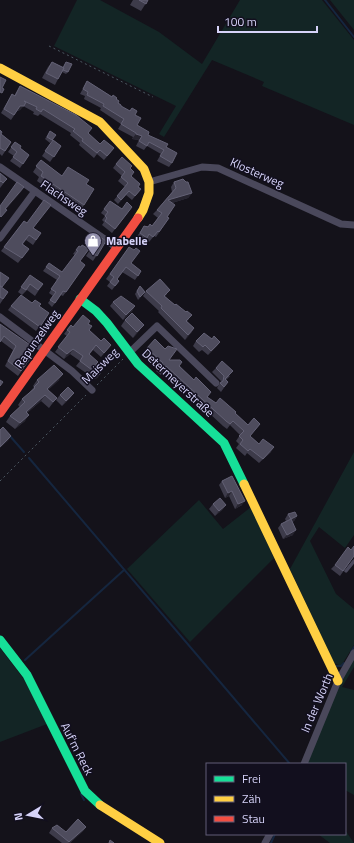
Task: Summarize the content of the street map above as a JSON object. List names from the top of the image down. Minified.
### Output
{"streets":{"street":["Klosterweg","Flachsweg","Rapunzelweg","Maisweg","Determeyerstraße","In der Worth","Auf'm Reck"]},"crossings":[["Rapunzelweg","Determeyerstraße"],["Maisweg","Determeyerstraße"],["Determeyerstraße","In der Worth"]],"places":{"shop":["Mabelle"]},"legend":["Frei","Zäh","Stau"],"scale_bar":"100 m","north":"left"}
